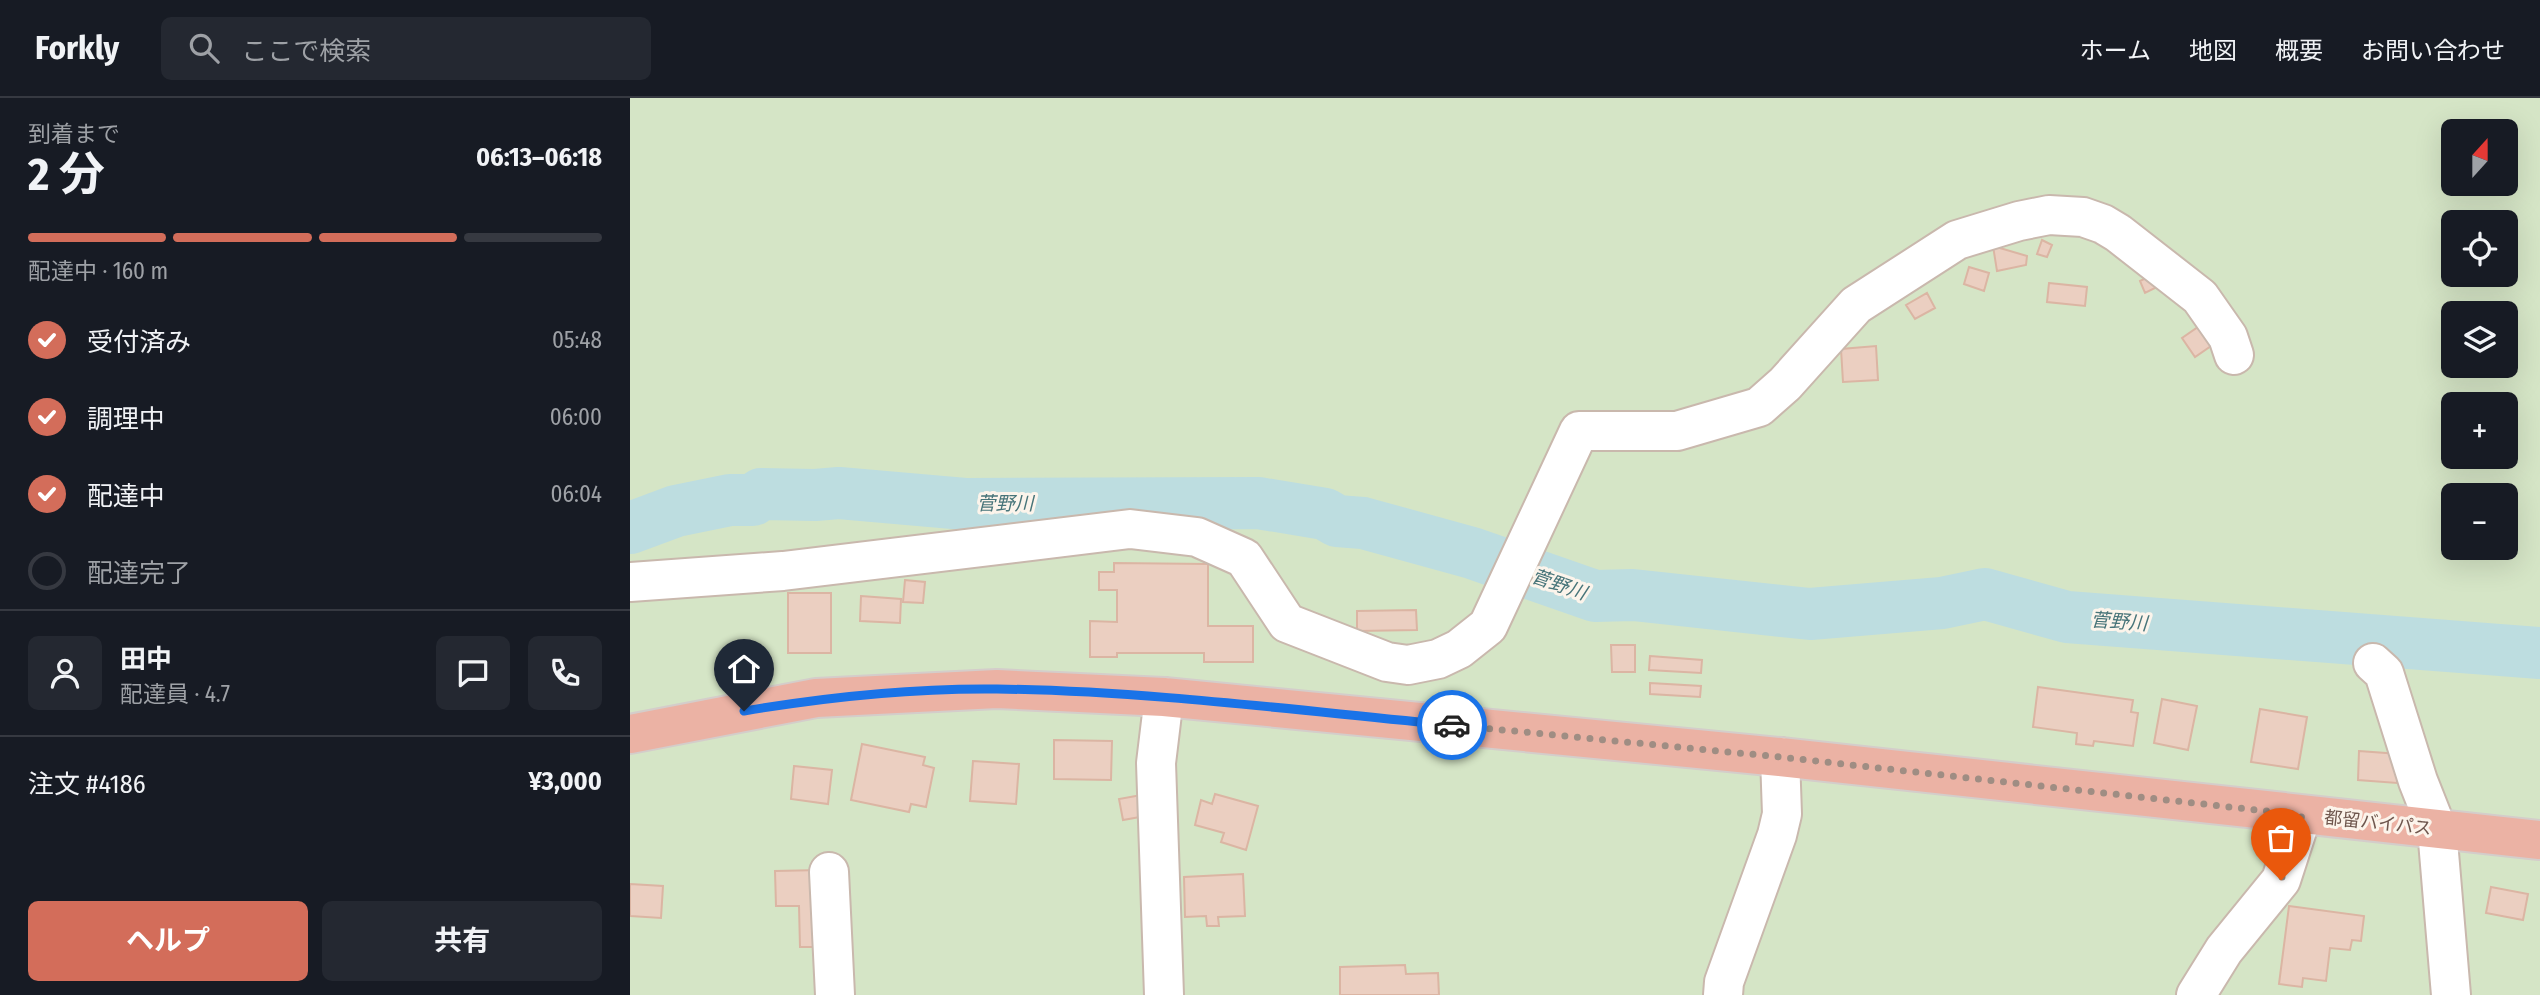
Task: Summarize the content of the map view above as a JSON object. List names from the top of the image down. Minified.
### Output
{"streets":{"highway":["都留バイパス"]},"water":["菅野川"],"north":"top","page":{"header":"Forkly","search":"ここで検索","nav":["ホーム","地図","概要","お問い合わせ"],"heading":["2 分","到着まで","06:13–06:18"],"panel":["田中","配達員 · 4.7","注文 #4186","¥3,000"],"map_buttons":["+","−"],"bar":"配達中 · 160 m","list":[["受付済み","05:48"],["調理中","06:00"],["配達中","06:04"],"配達完了"],"buttons":["ヘルプ","共有"]}}
